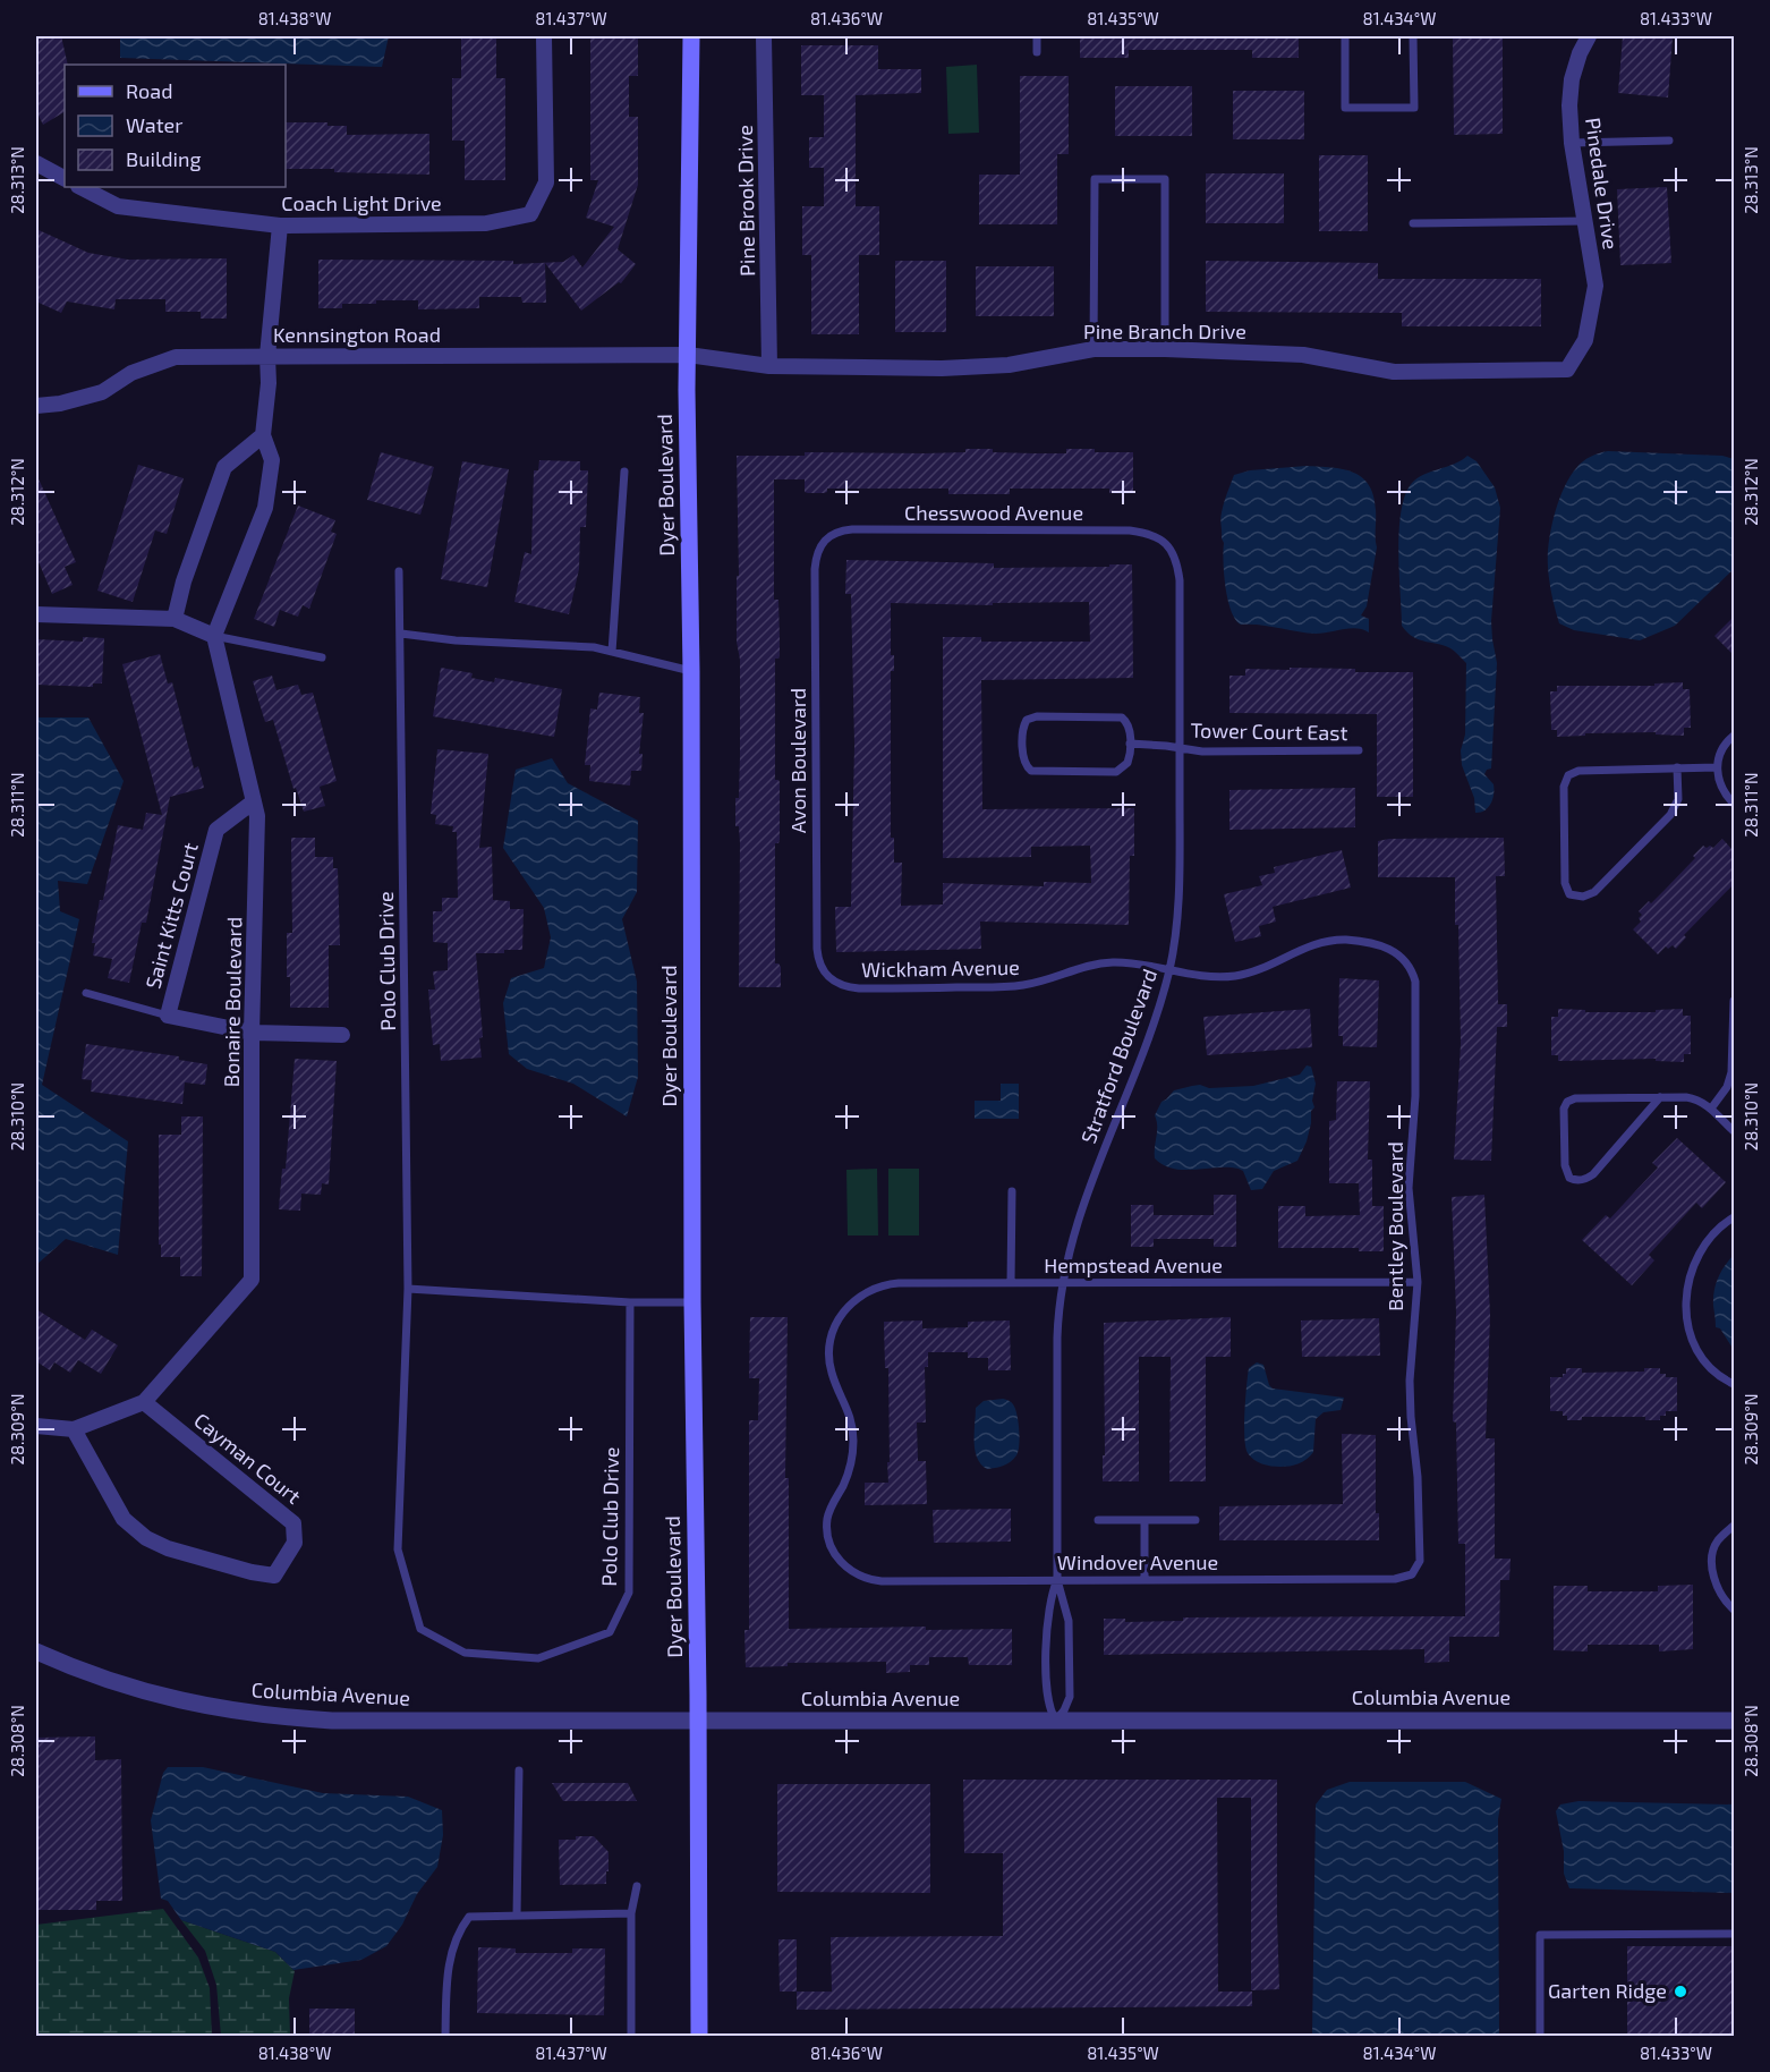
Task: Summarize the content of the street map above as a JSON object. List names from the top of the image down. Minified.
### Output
{"streets":{"main road":["Dyer Boulevard"],"street":["Pinedale Drive","Pine Brook Drive","Coach Light Drive","Pine Branch Drive","Kennsington Road","Saint Kitts Court","Bonaire Boulevard","Cayman Court","Columbia Avenue"],"lane":["Chesswood Avenue","Tower Court East","Avon Boulevard","Polo Club Drive","Wickham Avenue","Stratford Boulevard","Bentley Boulevard","Hempstead Avenue","Windover Avenue"]},"crossings":[["Pinedale Drive","Pine Branch Drive"],["Pine Brook Drive","Pine Branch Drive"],["Pine Branch Drive","Kennsington Road"],["Pine Branch Drive","Dyer Boulevard"],["Kennsington Road","Dyer Boulevard"],["Dyer Boulevard","Columbia Avenue"],["Chesswood Avenue","Avon Boulevard"],["Chesswood Avenue","Stratford Boulevard"],["Tower Court East","Stratford Boulevard"],["Avon Boulevard","Wickham Avenue"],["Saint Kitts Court","Bonaire Boulevard"],["Wickham Avenue","Stratford Boulevard"],["Wickham Avenue","Bentley Boulevard"],["Bonaire Boulevard","Cayman Court"],["Stratford Boulevard","Hempstead Avenue"],["Stratford Boulevard","Windover Avenue"],["Stratford Boulevard","Columbia Avenue"],["Bentley Boulevard","Hempstead Avenue"],["Bentley Boulevard","Windover Avenue"],["Hempstead Avenue","Windover Avenue"]],"places":["Garten Ridge"],"legend":["Road","Water","Building"],"coordinates":["81.438°W","81.437°W","81.436°W","81.435°W","81.434°W","81.433°W","28.313°N","28.312°N","28.311°N","28.310°N","28.309°N","28.308°N"]}
